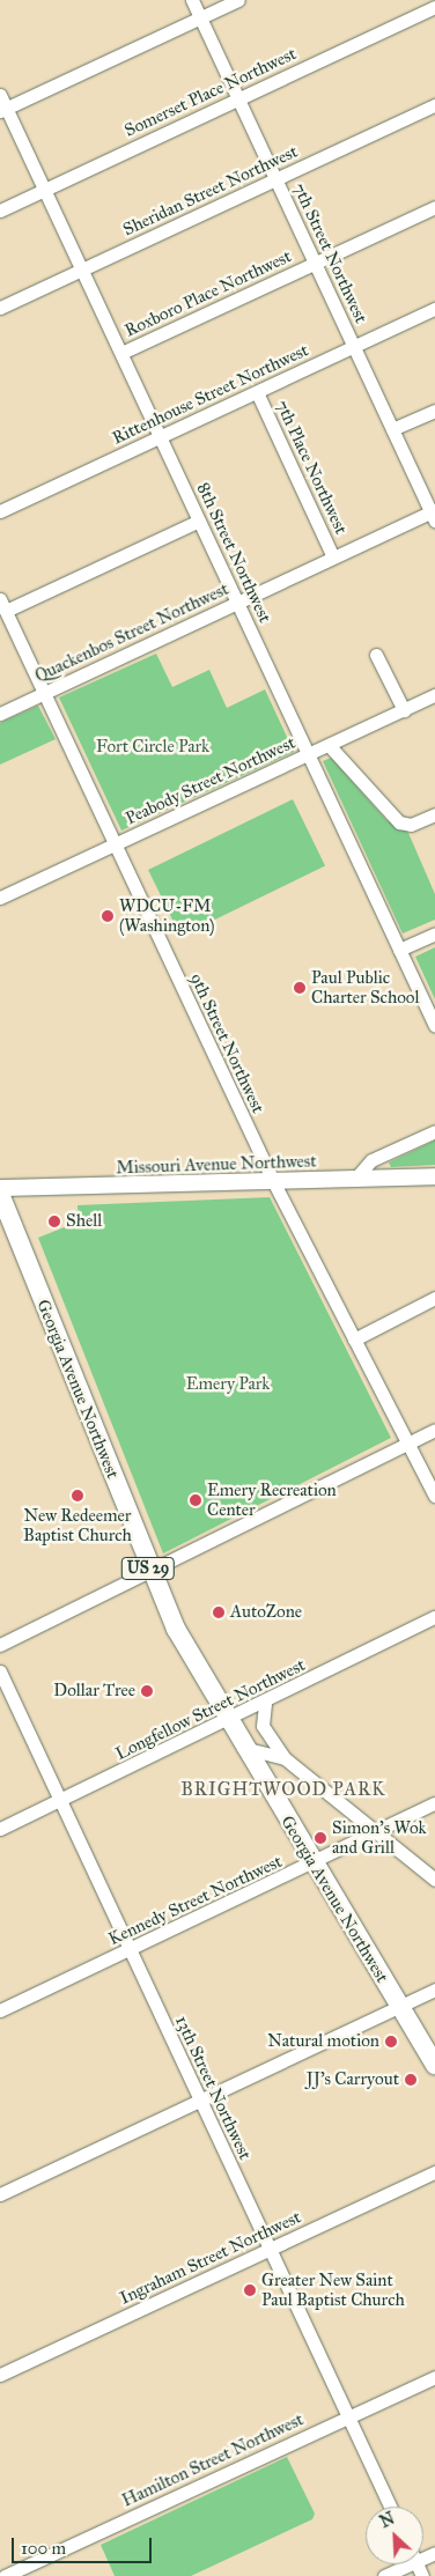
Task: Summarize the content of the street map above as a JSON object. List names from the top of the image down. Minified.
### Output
{"streets":{"highway":["Georgia Avenue Northwest","US 29"],"main road":["Missouri Avenue Northwest"],"street":["Somerset Place Northwest","Sheridan Street Northwest","7th Street Northwest","Roxboro Place Northwest","Rittenhouse Street Northwest","7th Place Northwest","8th Street Northwest","Quackenbos Street Northwest","Peabody Street Northwest","9th Street Northwest","Longfellow Street Northwest","Kennedy Street Northwest","13th Street Northwest","Ingraham Street Northwest","Hamilton Street Northwest"]},"crossings":[["Somerset Place Northwest","7th Street Northwest"],["Somerset Place Northwest","8th Street Northwest"],["Sheridan Street Northwest","7th Street Northwest"],["Sheridan Street Northwest","8th Street Northwest"],["7th Street Northwest","Roxboro Place Northwest"],["7th Street Northwest","Rittenhouse Street Northwest"],["7th Street Northwest","Quackenbos Street Northwest"],["Roxboro Place Northwest","8th Street Northwest"],["Rittenhouse Street Northwest","7th Place Northwest"],["Rittenhouse Street Northwest","8th Street Northwest"],["7th Place Northwest","Quackenbos Street Northwest"],["8th Street Northwest","Quackenbos Street Northwest"],["8th Street Northwest","Peabody Street Northwest"],["Quackenbos Street Northwest","9th Street Northwest"],["Peabody Street Northwest","9th Street Northwest"],["9th Street Northwest","Missouri Avenue Northwest"],["Georgia Avenue Northwest","Longfellow Street Northwest"],["Georgia Avenue Northwest","Kennedy Street Northwest"],["Longfellow Street Northwest","13th Street Northwest"],["Kennedy Street Northwest","13th Street Northwest"],["13th Street Northwest","Ingraham Street Northwest"],["13th Street Northwest","Hamilton Street Northwest"]],"districts":["BRIGHTWOOD PARK"],"parks":["Fort Circle Park","Emery Park"],"places":["WDCU-FM (Washington)","Paul Public Charter School","Shell","New Redeemer Baptist Church","Emery Recreation Center","AutoZone","Dollar Tree","Simon's Wok and Grill","Natural motion","JJ's Carryout","Greater New Saint Paul Baptist Church"],"scale_bar":"100 m","north":"top left"}
